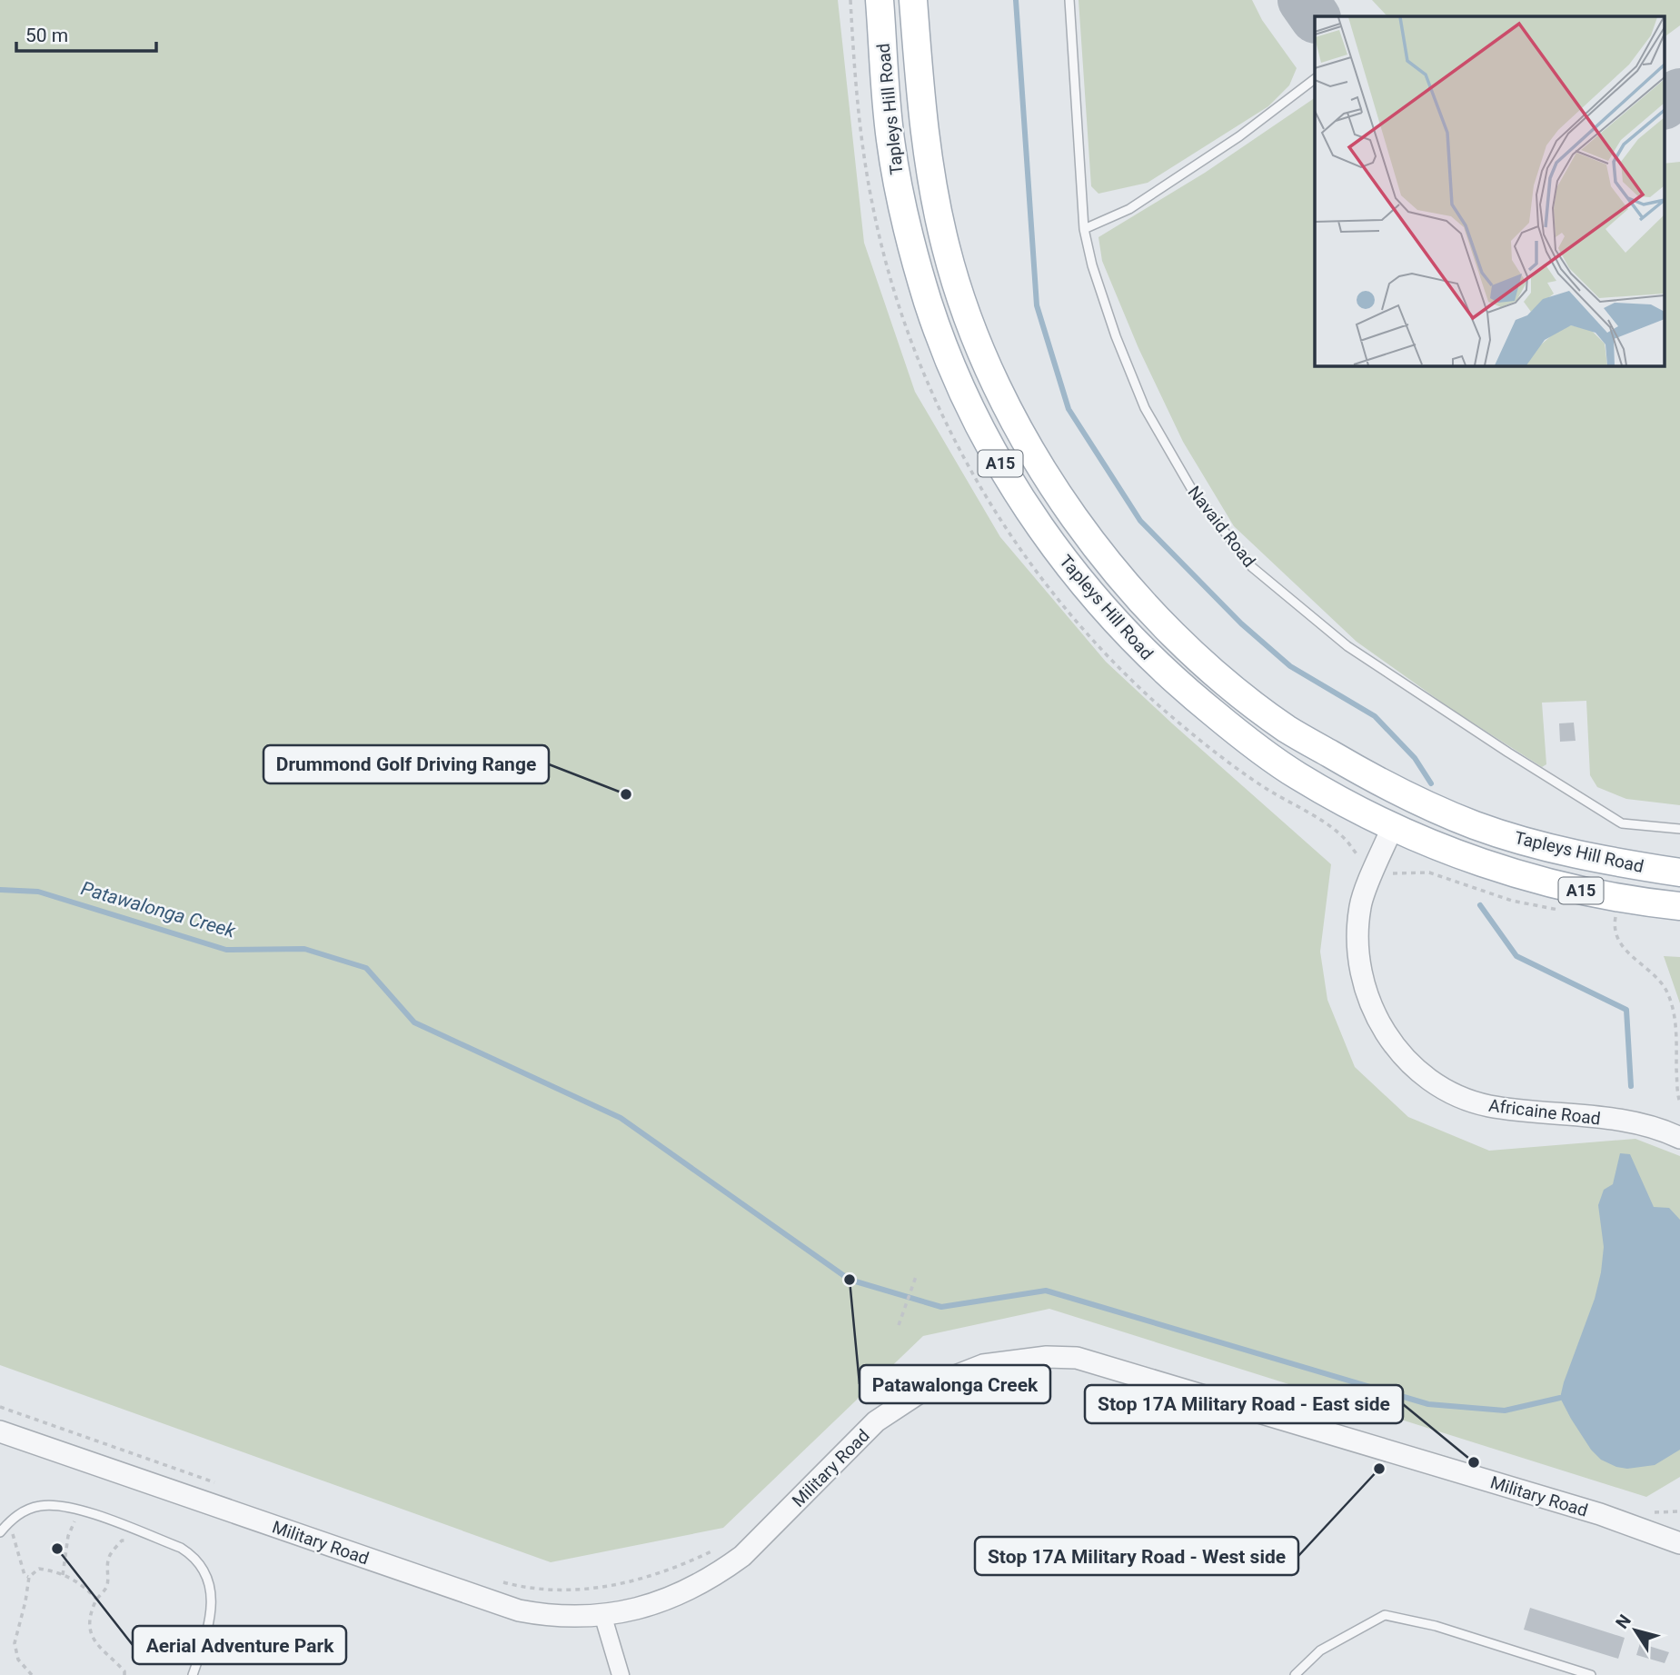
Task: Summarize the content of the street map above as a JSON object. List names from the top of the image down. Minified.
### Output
{"streets":{"main road":["Tapleys Hill Road","A15"],"street":["Africaine Road","Military Road"],"lane":["Navaid Road"]},"crossings":[["Tapleys Hill Road","Africaine Road"]],"water":["Patawalonga Creek"],"places":["Drummond Golf Driving Range","Patawalonga Creek","Stop 17A Military Road - East side","Stop 17A Military Road - West side","Aerial Adventure Park"],"scale_bar":"50 m","north":"top left"}
